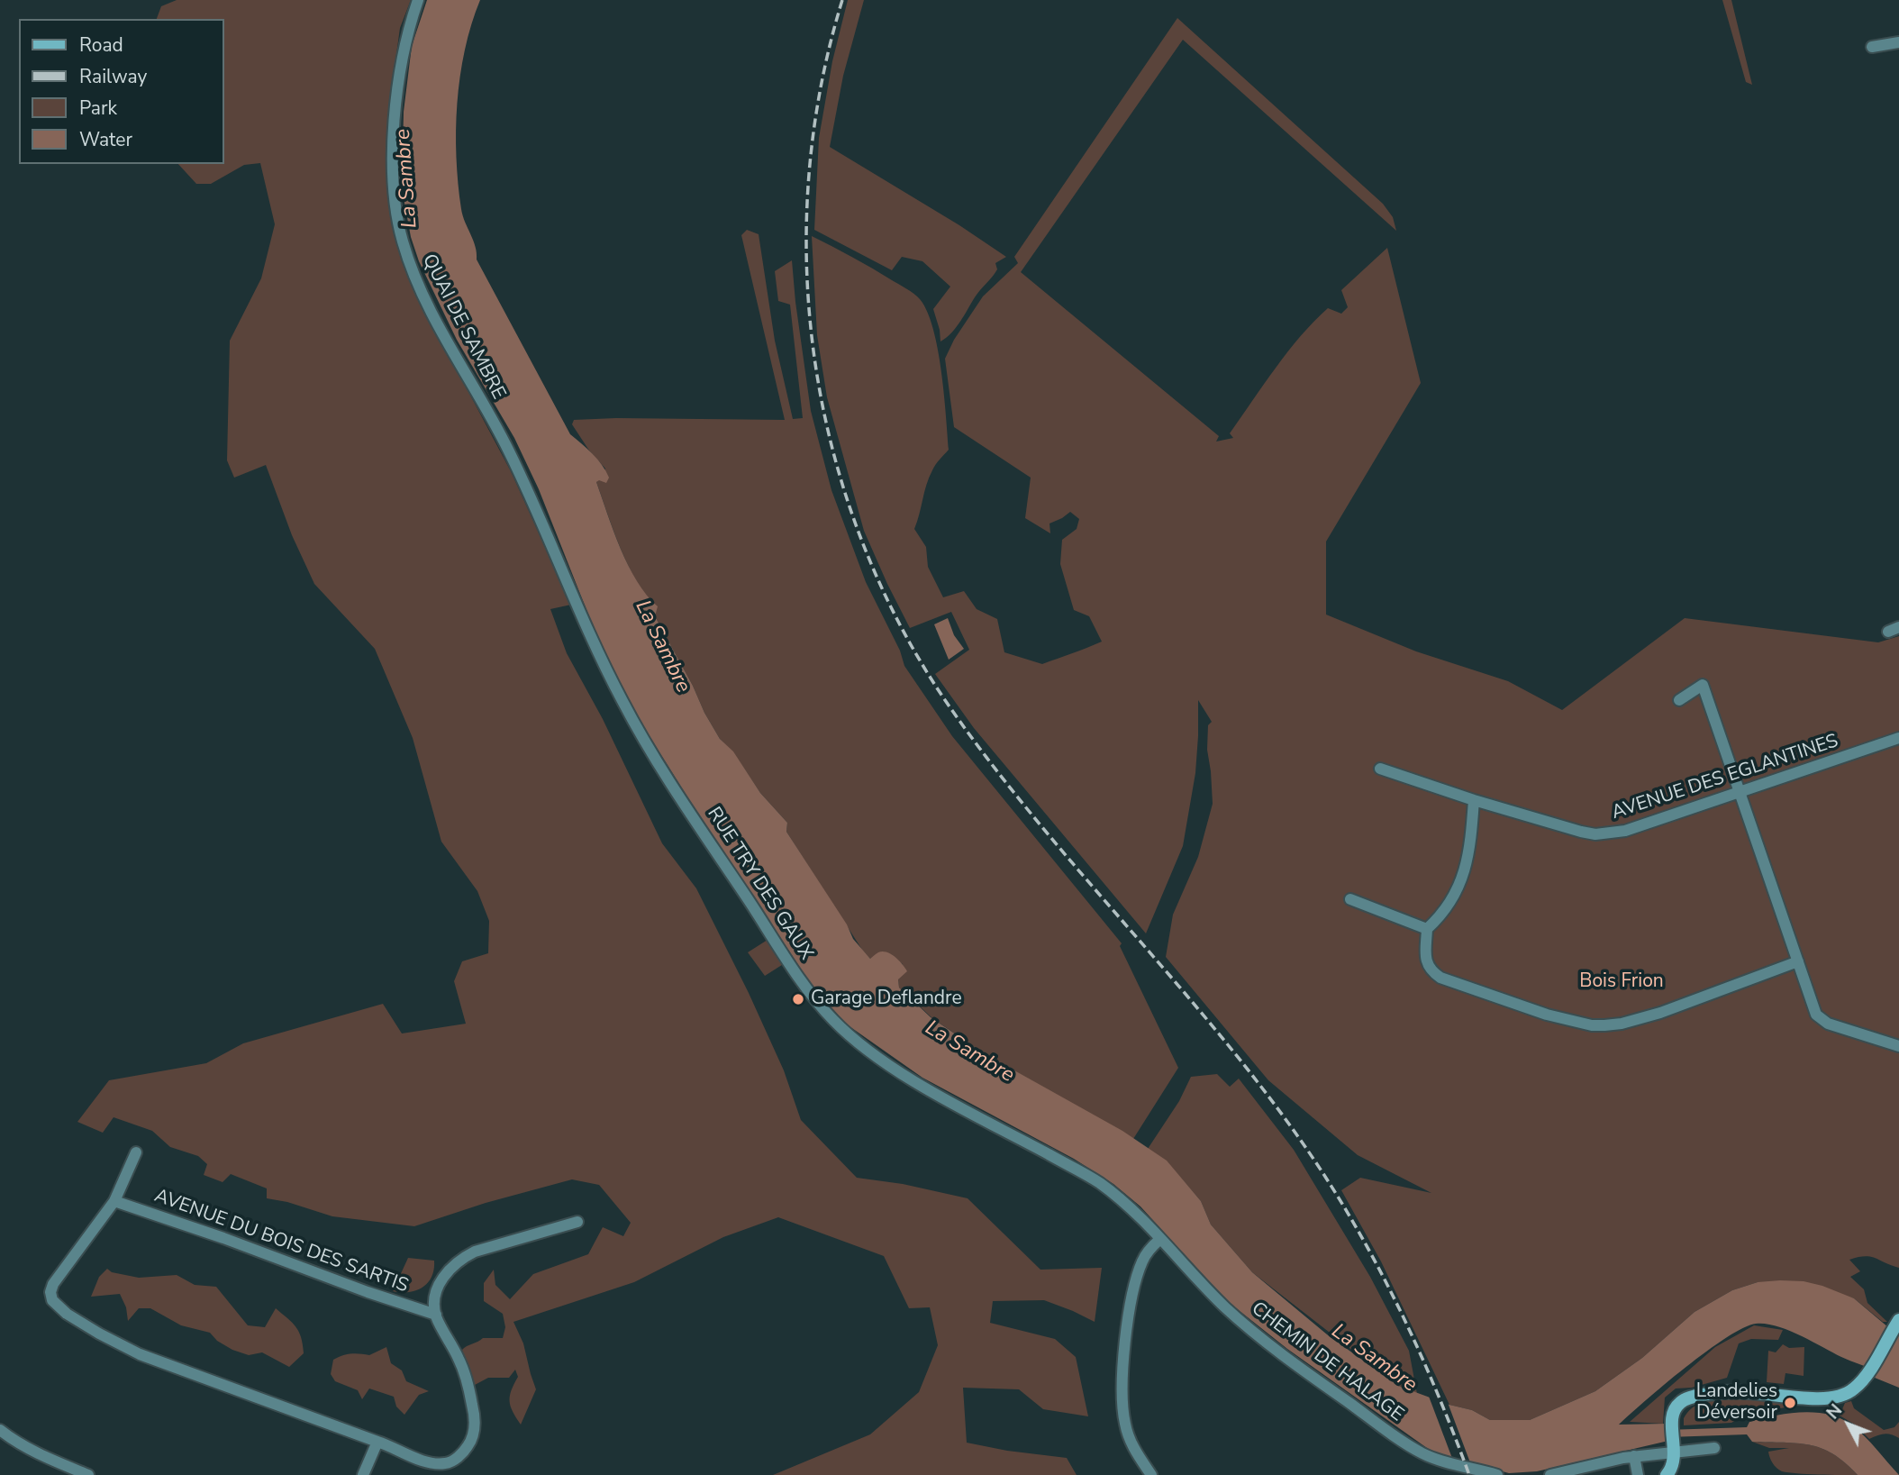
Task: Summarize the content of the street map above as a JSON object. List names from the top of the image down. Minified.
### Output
{"streets":{"street":["QUAI DE SAMBRE","AVENUE DES EGLANTINES","RUE TRY DES GAUX","AVENUE DU BOIS DES SARTIS","CHEMIN DE HALAGE"]},"crossings":[["QUAI DE SAMBRE","RUE TRY DES GAUX"],["RUE TRY DES GAUX","CHEMIN DE HALAGE"]],"water":["La Sambre"],"parks":["Bois Frion"],"places":["Garage Deflandre","Landelies Déversoir"],"legend":["Road","Railway","Park","Water"],"north":"top left"}
